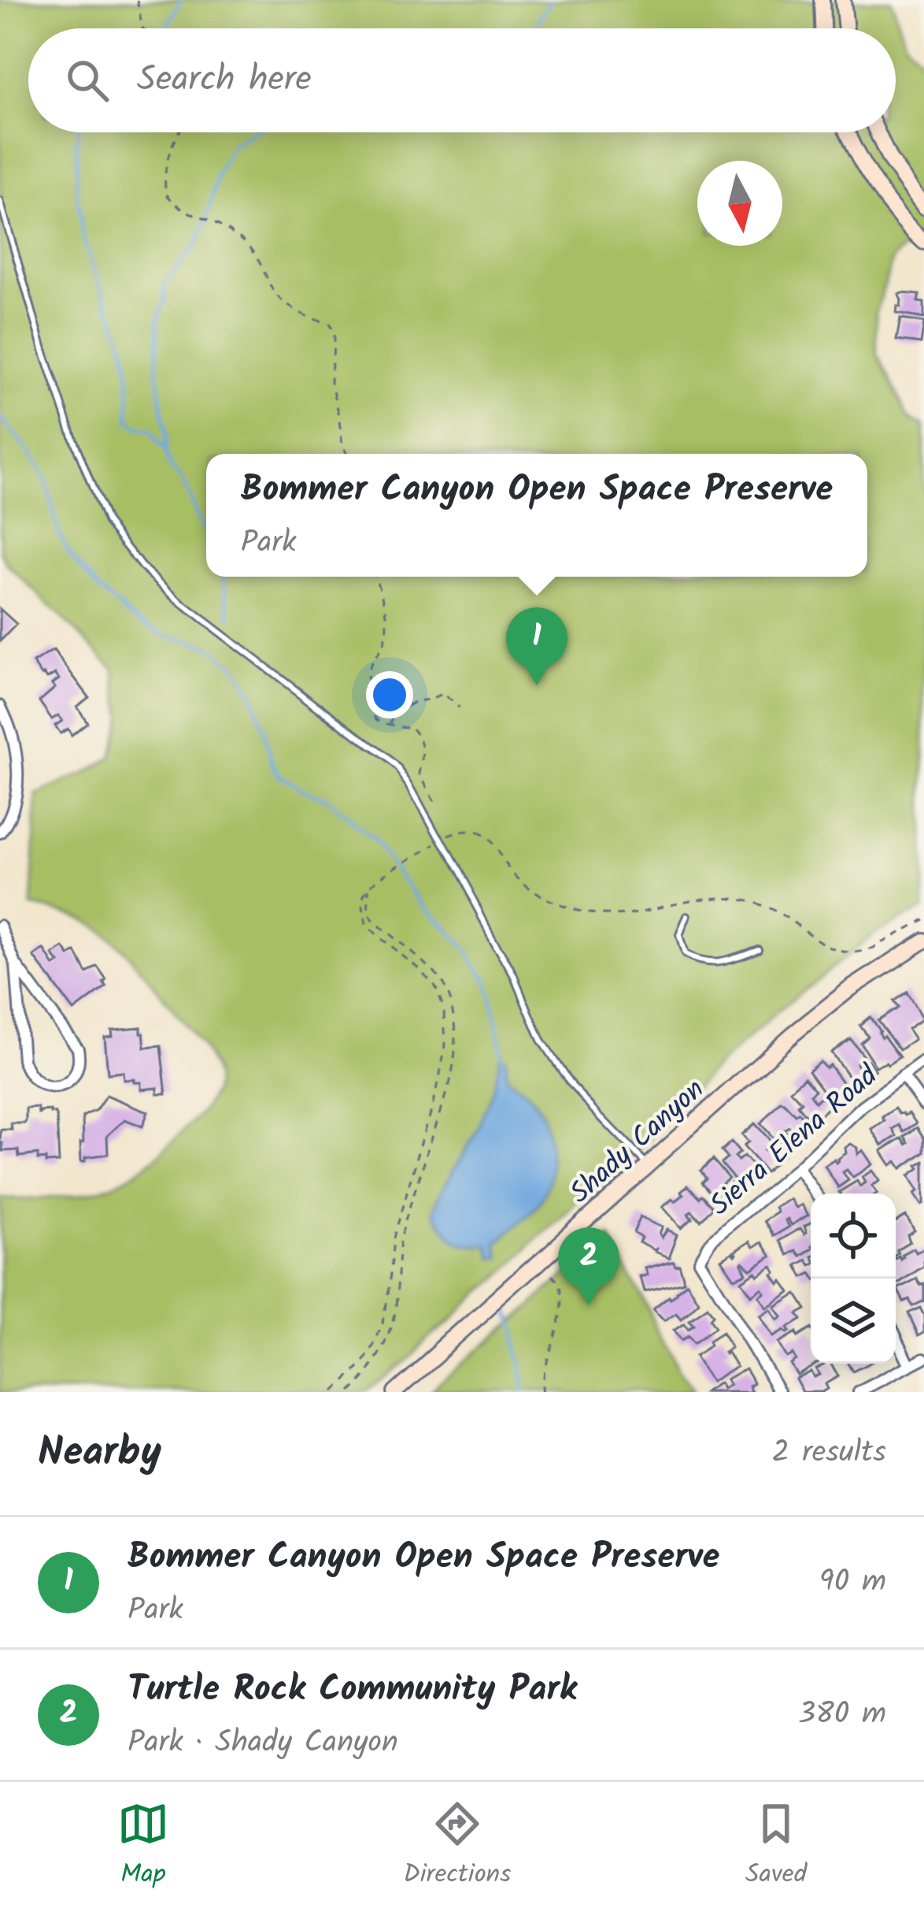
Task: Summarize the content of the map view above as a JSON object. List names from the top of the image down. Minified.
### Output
{"streets":{"main road":["Shady Canyon"],"street":["Sierra Elena Road"]},"north":"bottom","page":{"search":"Search here","popup":["Bommer Canyon Open Space Preserve","Park"],"pins":["1","2"],"heading":["Nearby","2 results"],"list":[{"mark":"1","name":"Bommer Canyon Open Space Preserve","note":"Park","value":"90 m"},{"mark":"2","name":"Turtle Rock Community Park","note":"Park · Shady Canyon","value":"380 m"}],"nav":["Map","Directions","Saved"]}}
